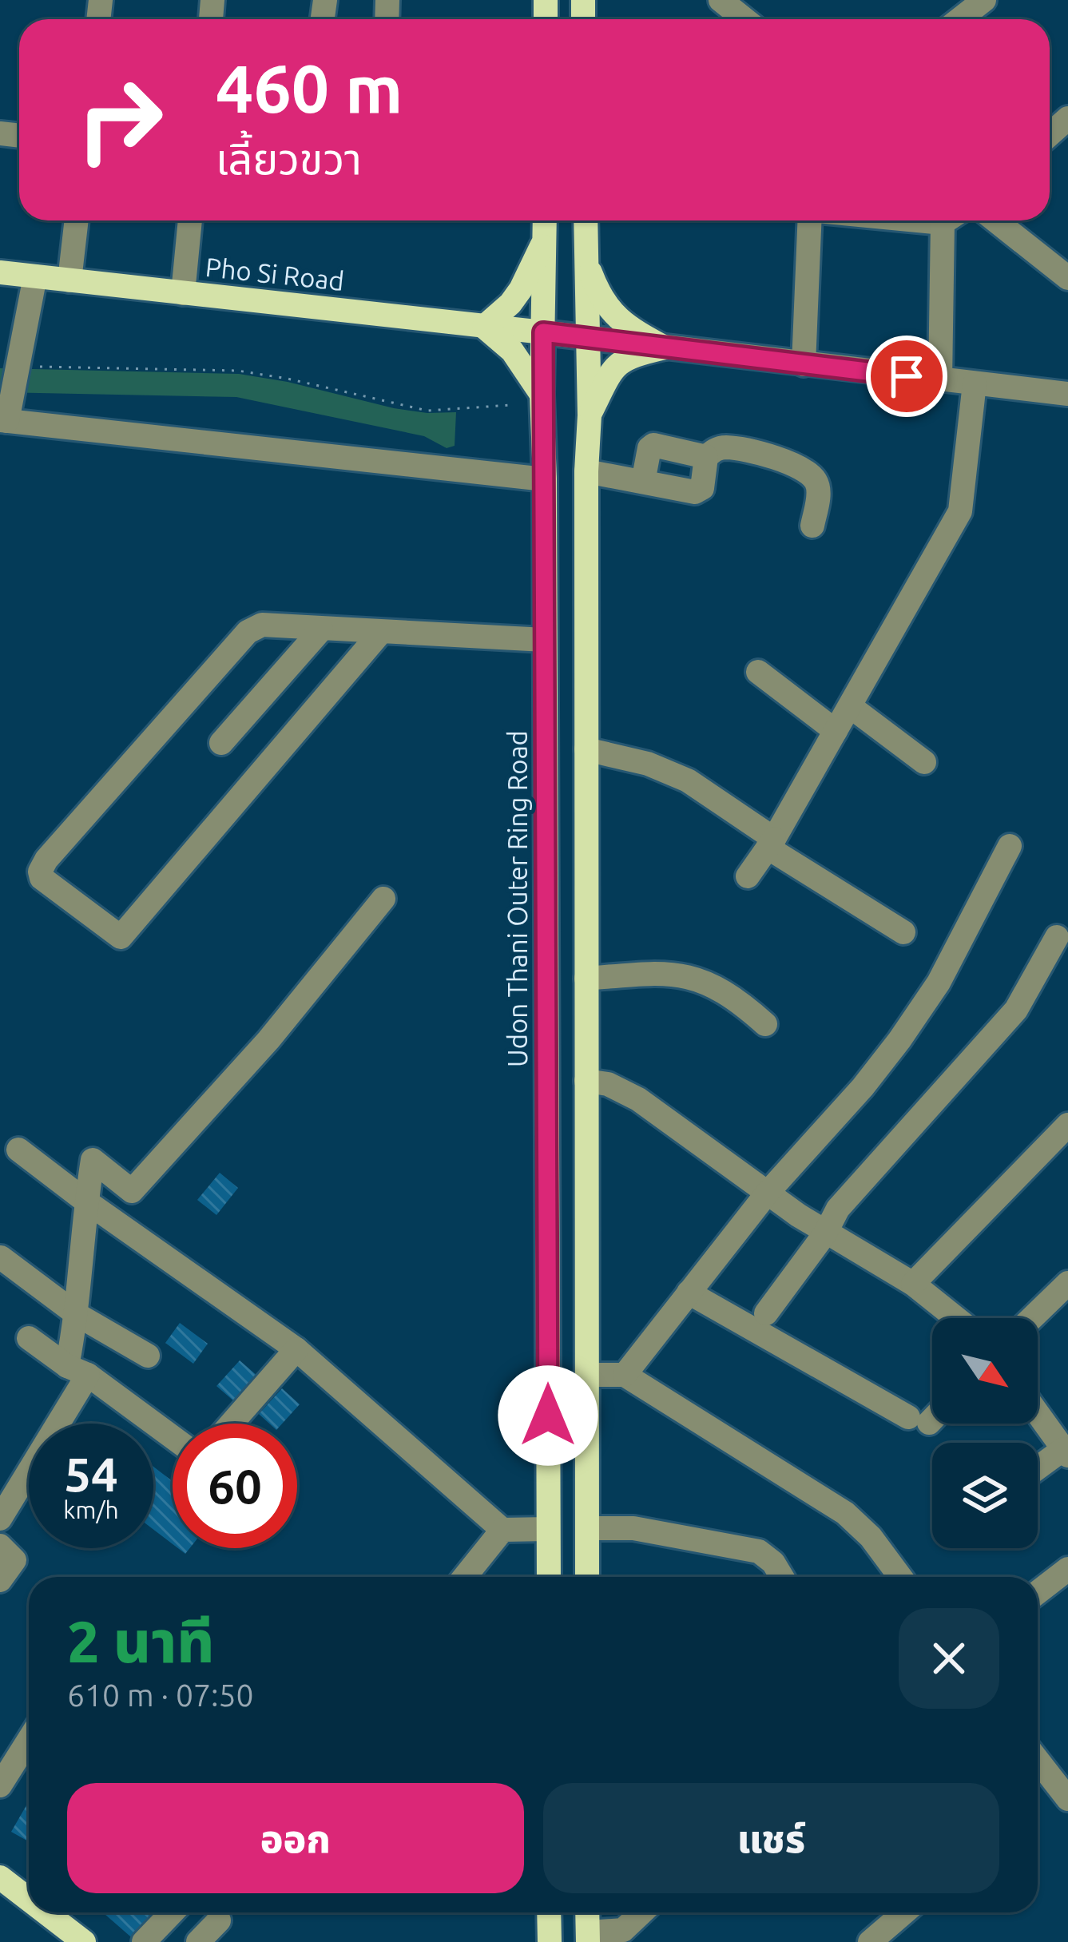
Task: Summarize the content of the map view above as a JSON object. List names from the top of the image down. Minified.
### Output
{"streets":{"main road":["Pho Si Road","Udon Thani Outer Ring Road"]},"crossings":[["Pho Si Road","Udon Thani Outer Ring Road"]],"north":"bottom right","page":{"turn":["460 m","เลี้ยวขวา"],"speed":"54 km/h","limit":"60","heading":["2 นาที","610 m · 07:50"],"buttons":["ออก","แชร์"]}}
